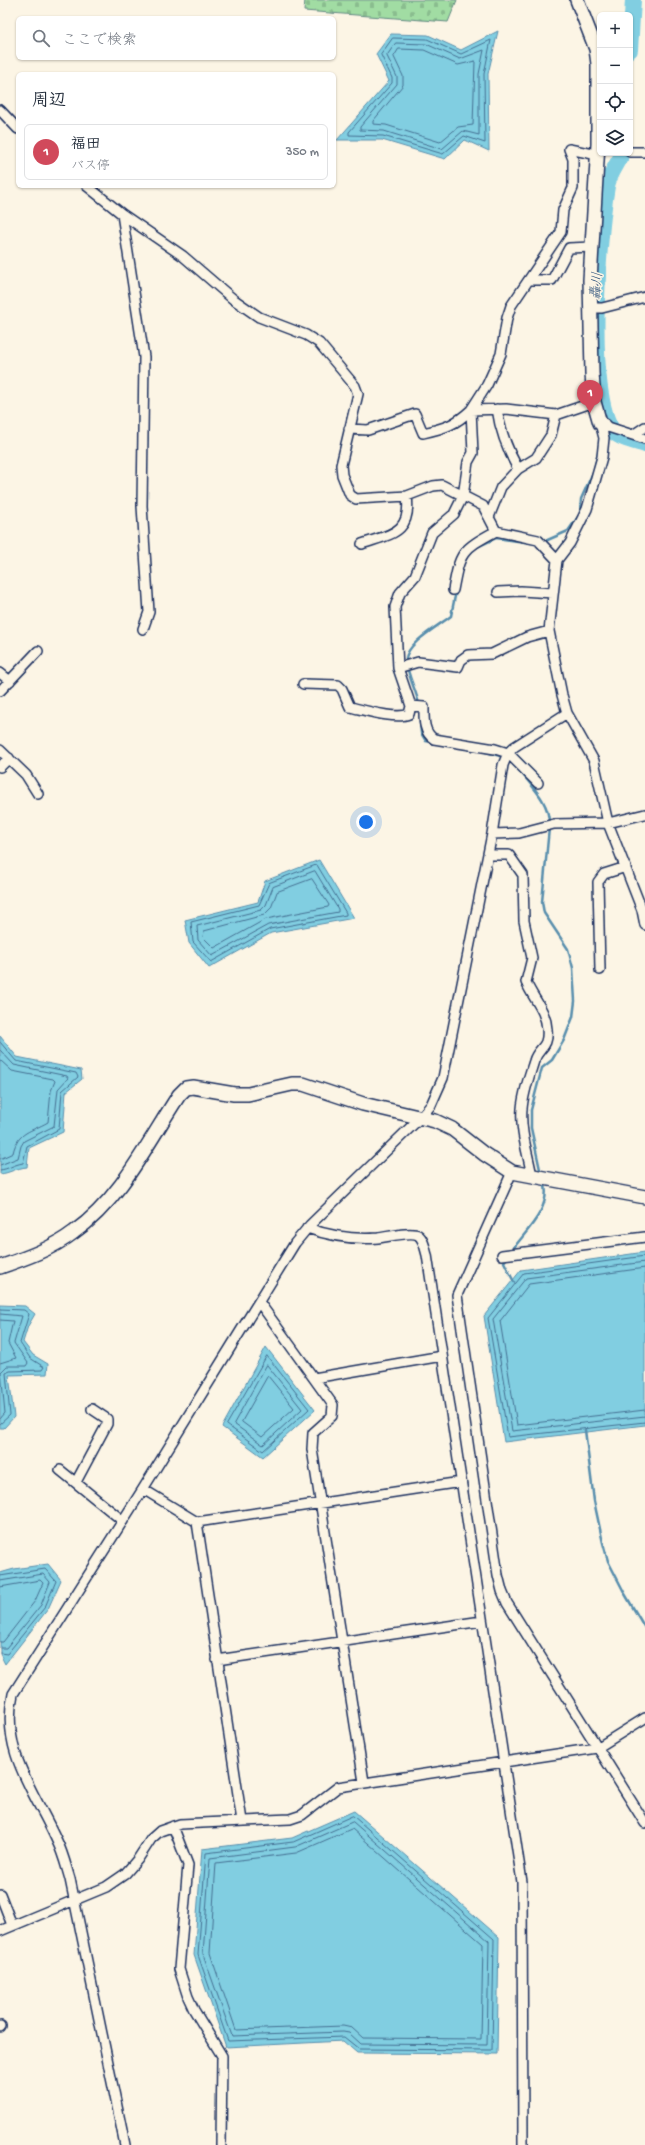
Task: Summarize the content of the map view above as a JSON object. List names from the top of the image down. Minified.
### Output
{"water":["轟川"],"page":{"map_buttons":["+","−"],"search":"ここで検索","heading":"周辺","list":[{"mark":"1","name":"福田","note":"バス停","value":"350 m"}],"pins":"1"}}
